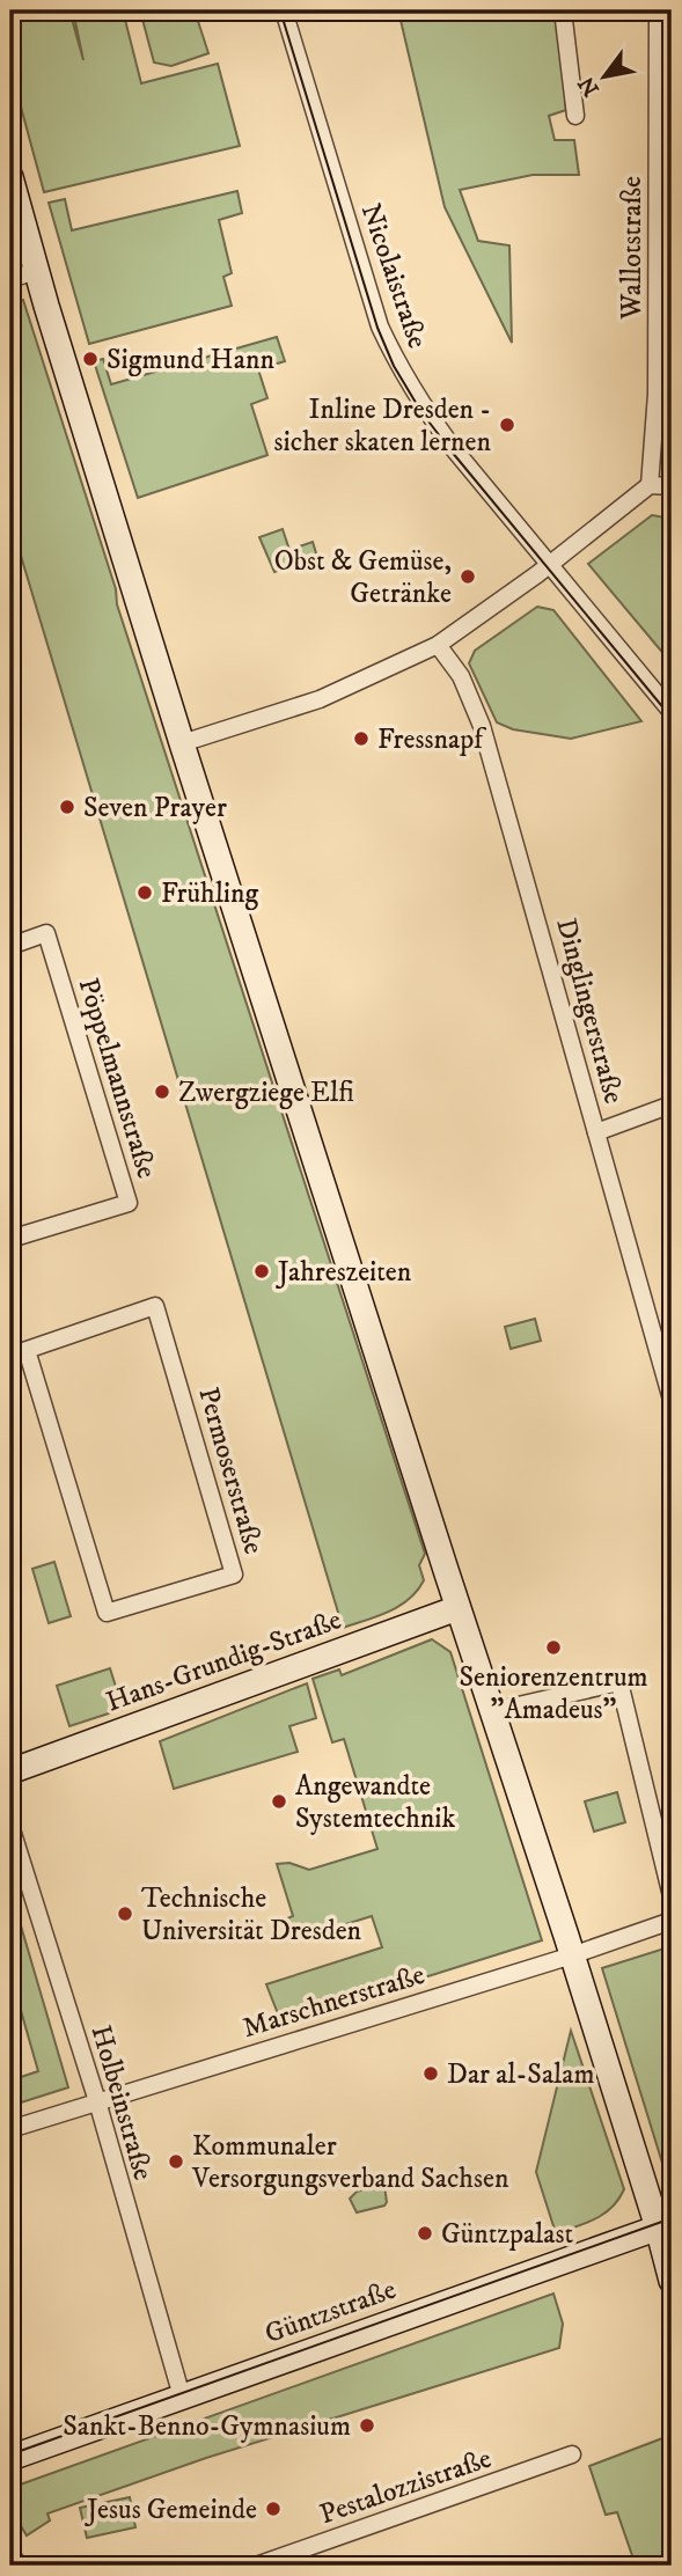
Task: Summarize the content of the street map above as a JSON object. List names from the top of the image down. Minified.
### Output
{"streets":{"main road":["Hans-Grundig-Straße","Güntzstraße"],"street":["Wallotstraße","Nicolaistraße","Dinglingerstraße","Pöppelmannstraße","Permoserstraße","Marschnerstraße","Holbeinstraße","Pestalozzistraße"]},"crossings":[["Marschnerstraße","Holbeinstraße"],["Holbeinstraße","Güntzstraße"]],"places":["Sigmund Hann","Inline Dresden - sicher skaten lernen","Obst & Gemüse, Getränke","Fressnapf","Seven Prayer","Frühling","Zwergziege Elfi","Jahreszeiten","Seniorenzentrum \"Amadeus\"","Angewandte Systemtechnik","Technische Universität Dresden","Dar al-Salam","Kommunaler Versorgungsverband Sachsen","Güntzpalast","Sankt-Benno-Gymnasium","Jesus Gemeinde"],"north":"bottom left"}
